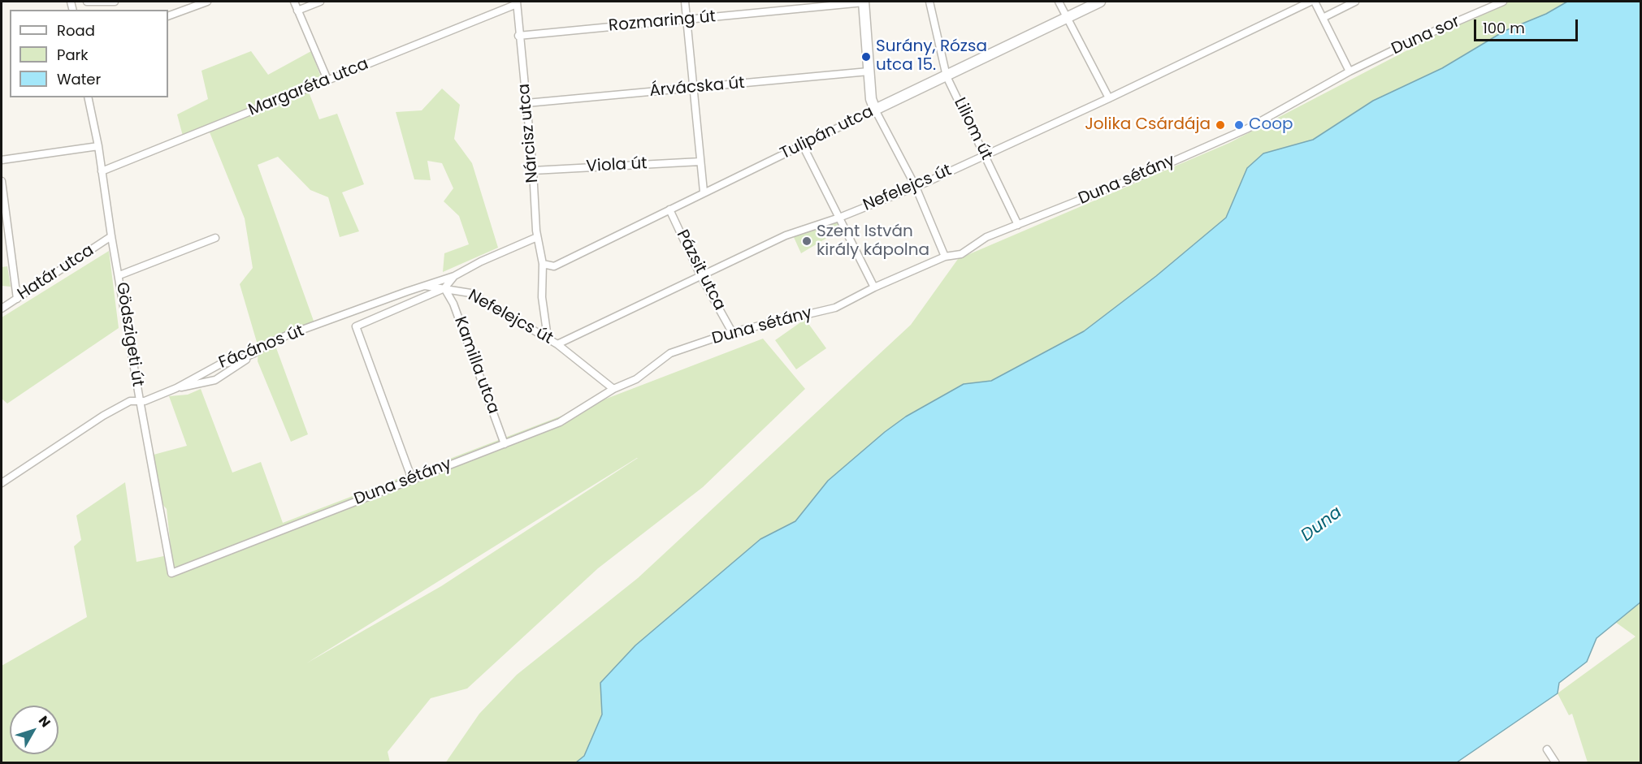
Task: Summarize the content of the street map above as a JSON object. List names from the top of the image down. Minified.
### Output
{"streets":{"street":["Rozmaring út","Duna sor","Margaréta utca","Árvácska út","Liliom út","Nárcisz utca","Tulipán utca","Viola út","Duna sétány","Nefelejcs út","Pázsit utca","Határ utca","Gödszigeti út","Fácános út","Kamilla utca"]},"crossings":[["Rozmaring út","Nárcisz utca"],["Duna sor","Duna sétány"],["Margaréta utca","Nárcisz utca"],["Margaréta utca","Gödszigeti út"],["Árvácska út","Nárcisz utca"],["Liliom út","Tulipán utca"],["Liliom út","Duna sétány"],["Liliom út","Nefelejcs út"],["Nárcisz utca","Tulipán utca"],["Nárcisz utca","Viola út"],["Nárcisz utca","Nefelejcs út"],["Nárcisz utca","Fácános út"],["Tulipán utca","Pázsit utca"],["Duna sétány","Pázsit utca"],["Duna sétány","Gödszigeti út"],["Duna sétány","Kamilla utca"],["Nefelejcs út","Pázsit utca"],["Nefelejcs út","Fácános út"],["Nefelejcs út","Kamilla utca"],["Határ utca","Gödszigeti út"],["Gödszigeti út","Fácános út"]],"water":["Duna"],"places":["Surány, Rózsa utca 15.","Jolika Csárdája","Coop","Szent István király kápolna"],"legend":["Road","Park","Water"],"scale_bar":"100 m","north":"top right"}
